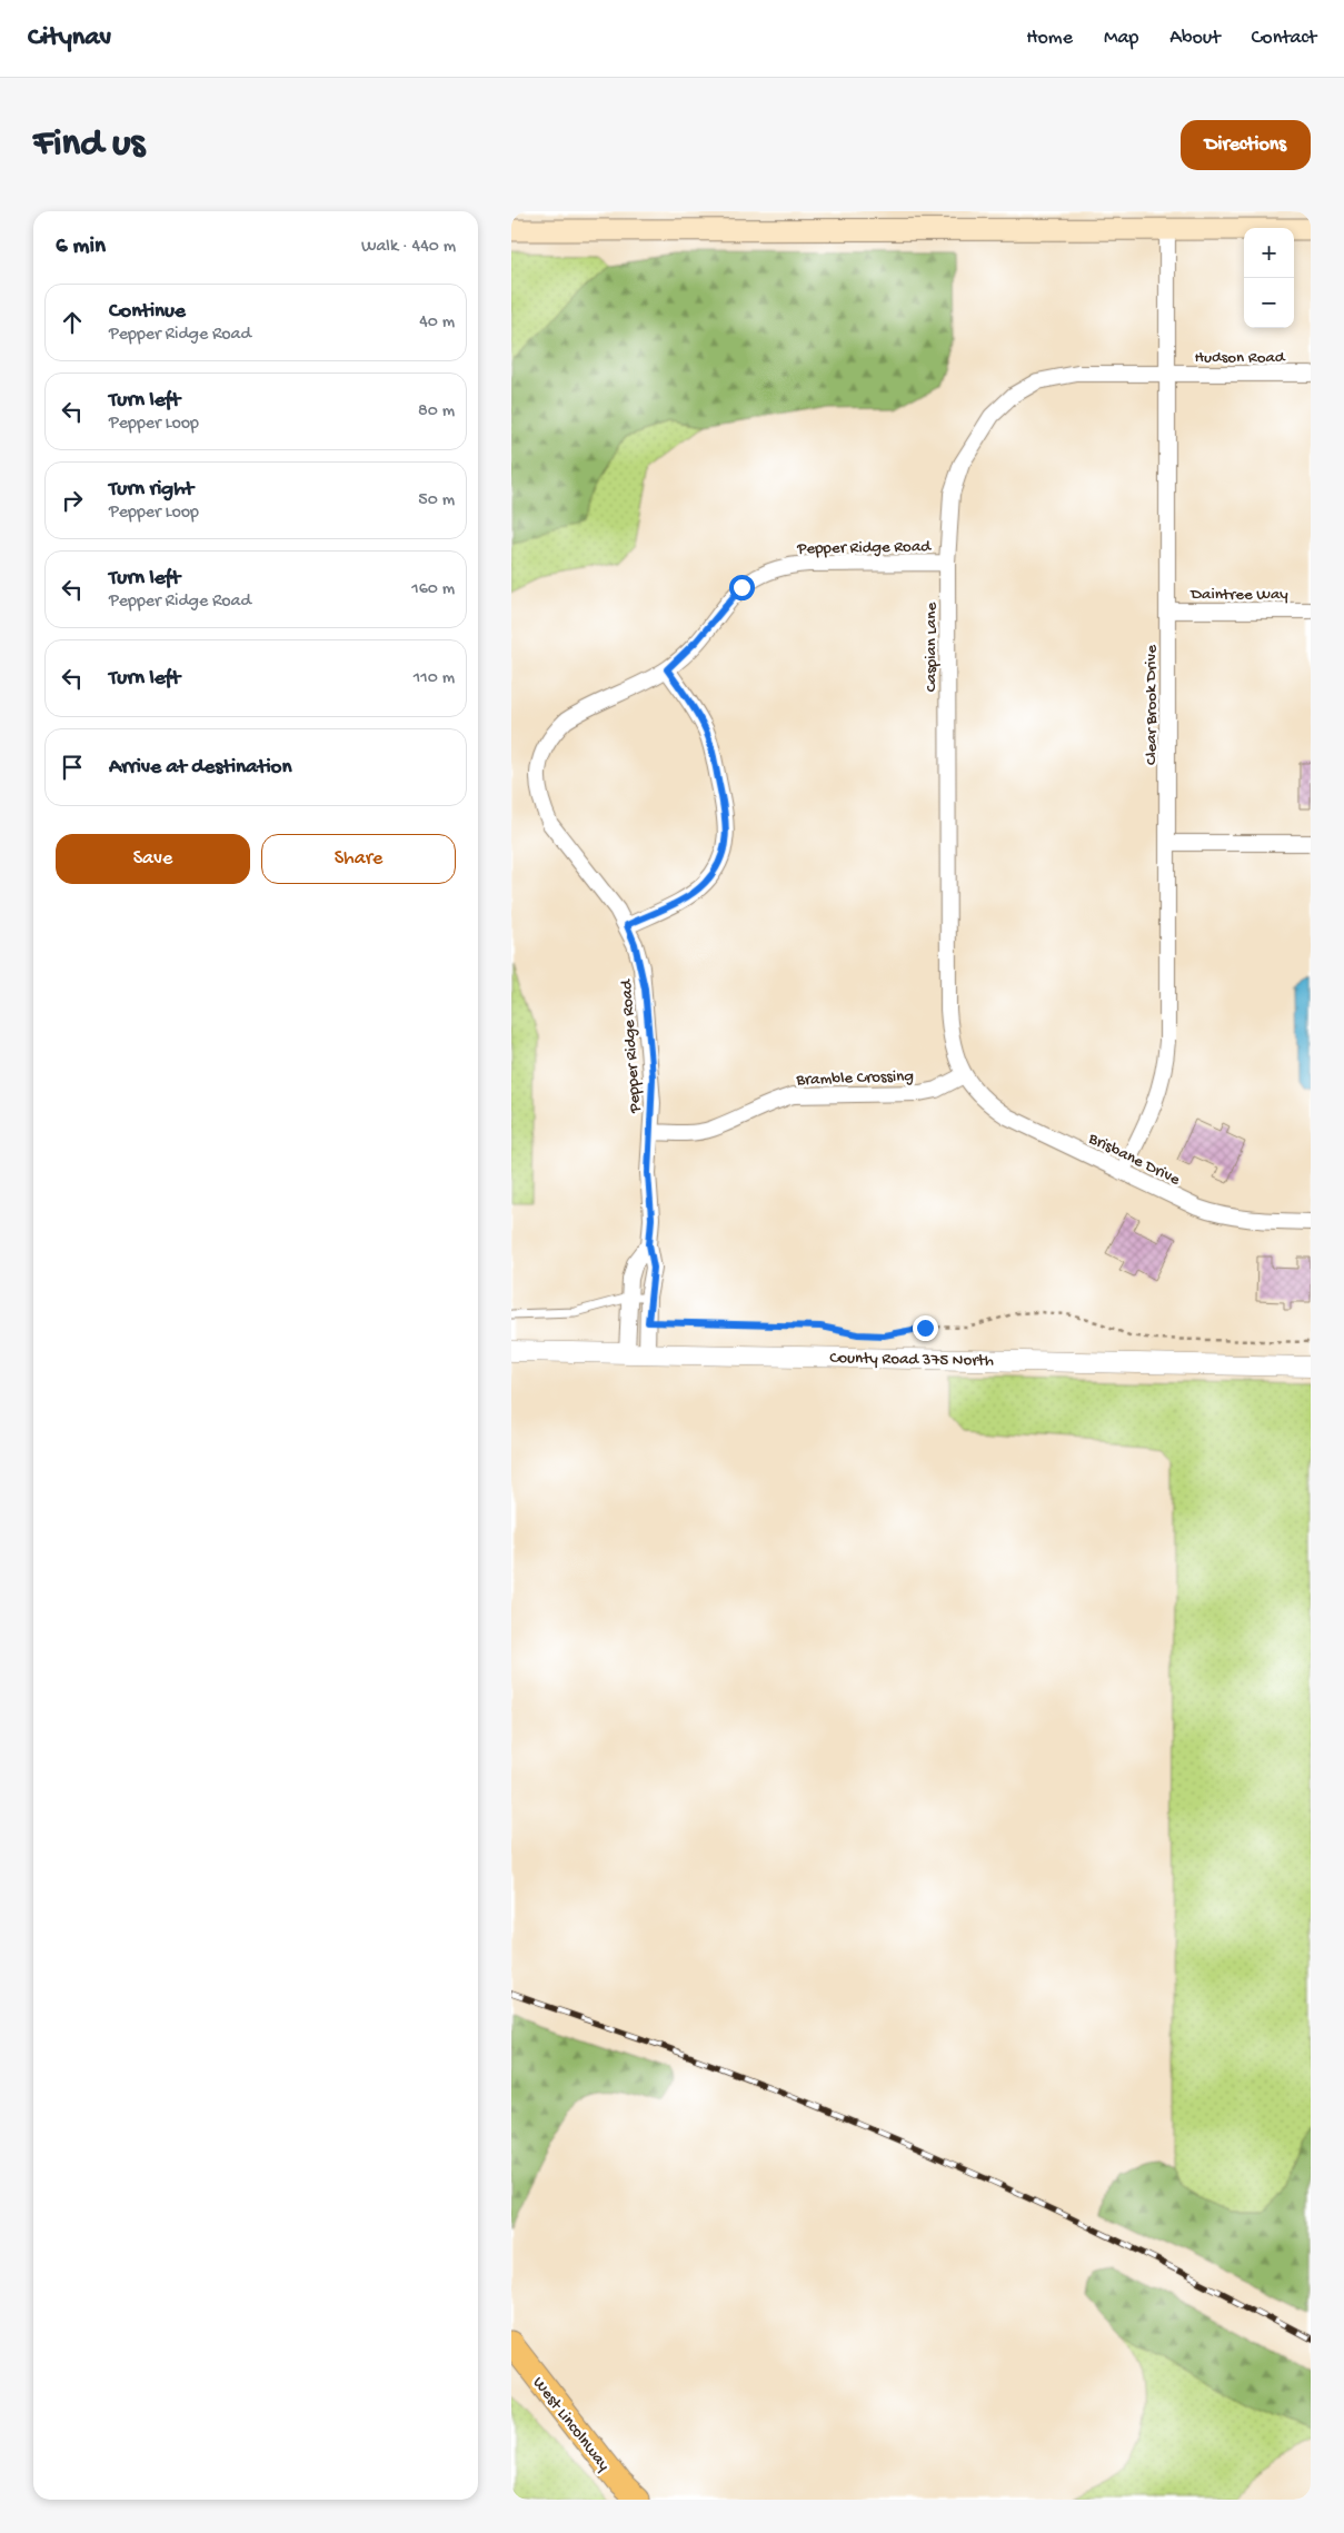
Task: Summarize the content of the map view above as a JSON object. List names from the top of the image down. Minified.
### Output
{"streets":{"main road":["West Lincolnway"],"street":["Hudson Road","Pepper Ridge Road","Daintree Way","Caspian Lane","Clear Brook Drive","Bramble Crossing","Brisbane Drive","County Road 375 North"]},"crossings":[["Hudson Road","Caspian Lane"],["Hudson Road","Clear Brook Drive"],["Pepper Ridge Road","Caspian Lane"],["Pepper Ridge Road","Bramble Crossing"],["Pepper Ridge Road","County Road 375 North"],["Daintree Way","Clear Brook Drive"],["Caspian Lane","Clear Brook Drive"],["Caspian Lane","Bramble Crossing"],["Caspian Lane","Brisbane Drive"],["Clear Brook Drive","Brisbane Drive"],["Bramble Crossing","Brisbane Drive"]],"page":{"header":"Citynav","nav":["Home","Map","About","Contact"],"buttons":["Directions",["Save","Share"]],"title":"Find us","heading":["6 min","Walk · 440 m"],"map_buttons":["+","−"],"list":[["Continue","Pepper Ridge Road","40 m"],["Turn left","Pepper Loop","80 m"],["Turn right","Pepper Loop","50 m"],["Turn left","Pepper Ridge Road","160 m"],["Turn left","110 m"],"Arrive at destination"]}}
